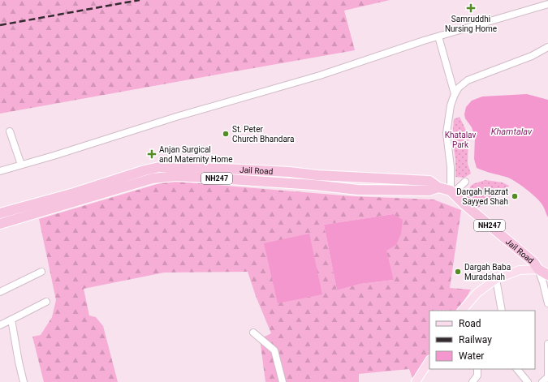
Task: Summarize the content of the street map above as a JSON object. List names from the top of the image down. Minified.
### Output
{"streets":{"highway":["Jail Road","NH247"]},"crossings":[["Jail Road","NH247"]],"water":["Khamtalav"],"parks":["Khatalav Park"],"places":{"health":["Samruddhi Nursing Home","Anjan Surgical and Maternity Home"],"other":["St. Peter Church Bhandara","Dargah Hazrat Sayyed Shah","Dargah Baba Muradshah"]},"legend":["Road","Railway","Water"]}
